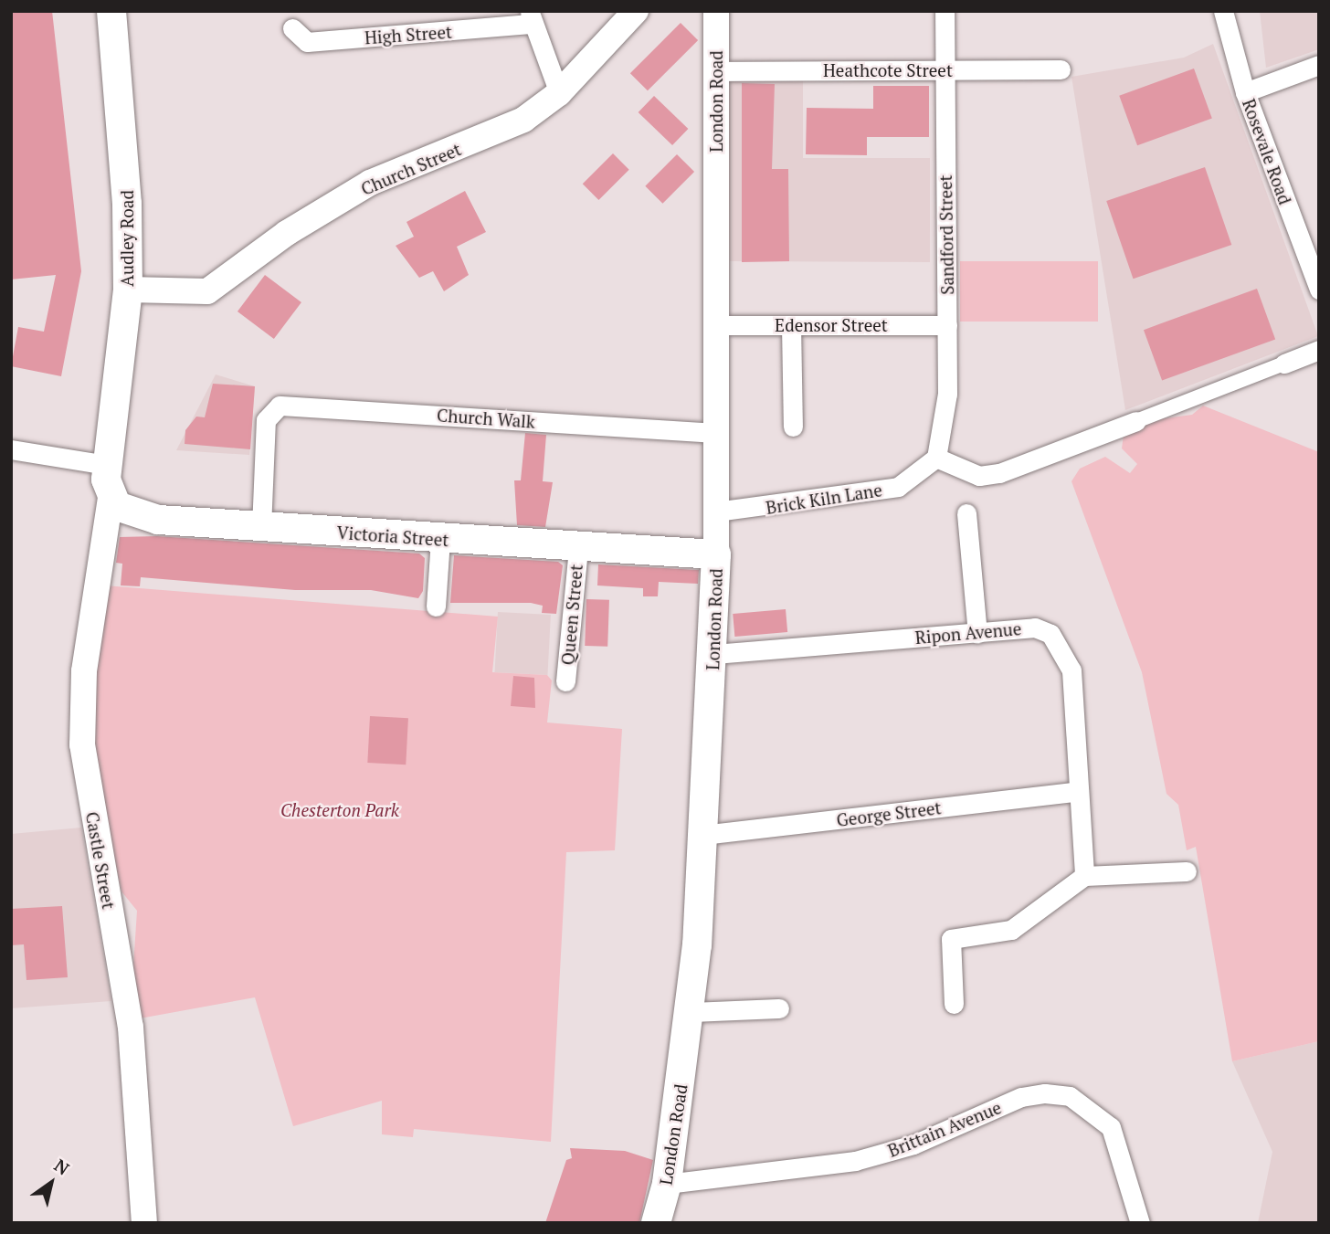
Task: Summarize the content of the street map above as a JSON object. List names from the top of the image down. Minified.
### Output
{"streets":{"main road":["London Road","Audley Road","Victoria Street"],"street":["High Street","Heathcote Street","Rosevale Road","Church Street","Sandford Street","Edensor Street","Church Walk","Brick Kiln Lane","Queen Street","Ripon Avenue","George Street","Castle Street","Brittain Avenue"]},"crossings":[["Heathcote Street","London Road"],["Heathcote Street","Sandford Street"],["London Road","Edensor Street"],["London Road","Church Walk"],["London Road","Brick Kiln Lane"],["London Road","Victoria Street"],["London Road","Ripon Avenue"],["London Road","George Street"],["London Road","Brittain Avenue"],["Church Street","Audley Road"],["Sandford Street","Edensor Street"],["Sandford Street","Brick Kiln Lane"],["Church Walk","Victoria Street"],["Victoria Street","Queen Street"],["Victoria Street","Castle Street"],["Ripon Avenue","George Street"]],"parks":["Chesterton Park"],"north":"top right"}
